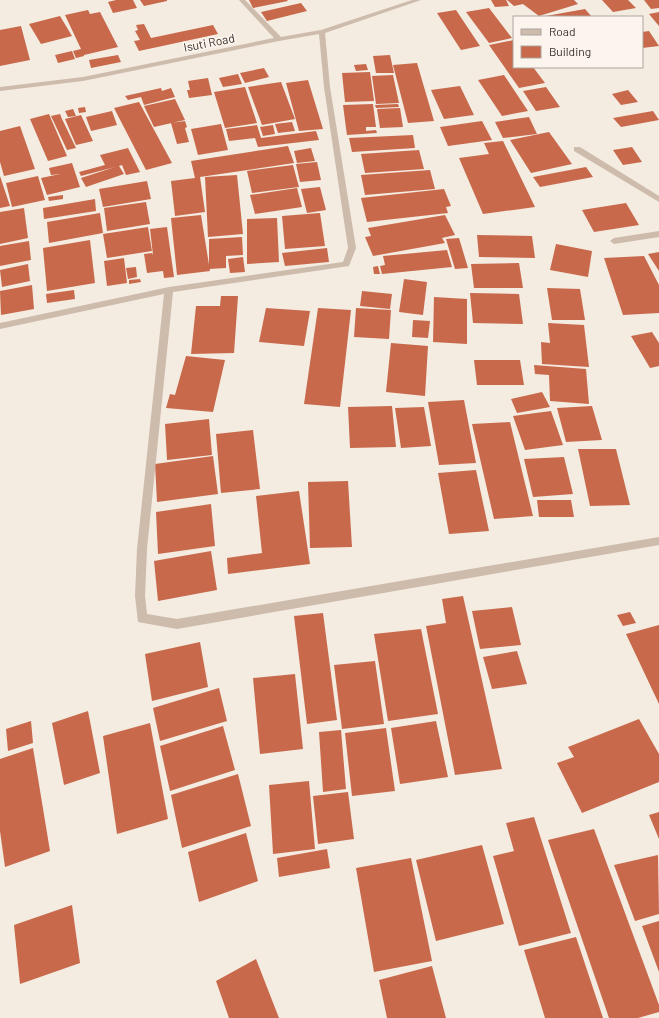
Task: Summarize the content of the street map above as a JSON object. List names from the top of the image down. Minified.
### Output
{"streets":{"street":["Isuti Road"]},"legend":["Road","Building"]}
